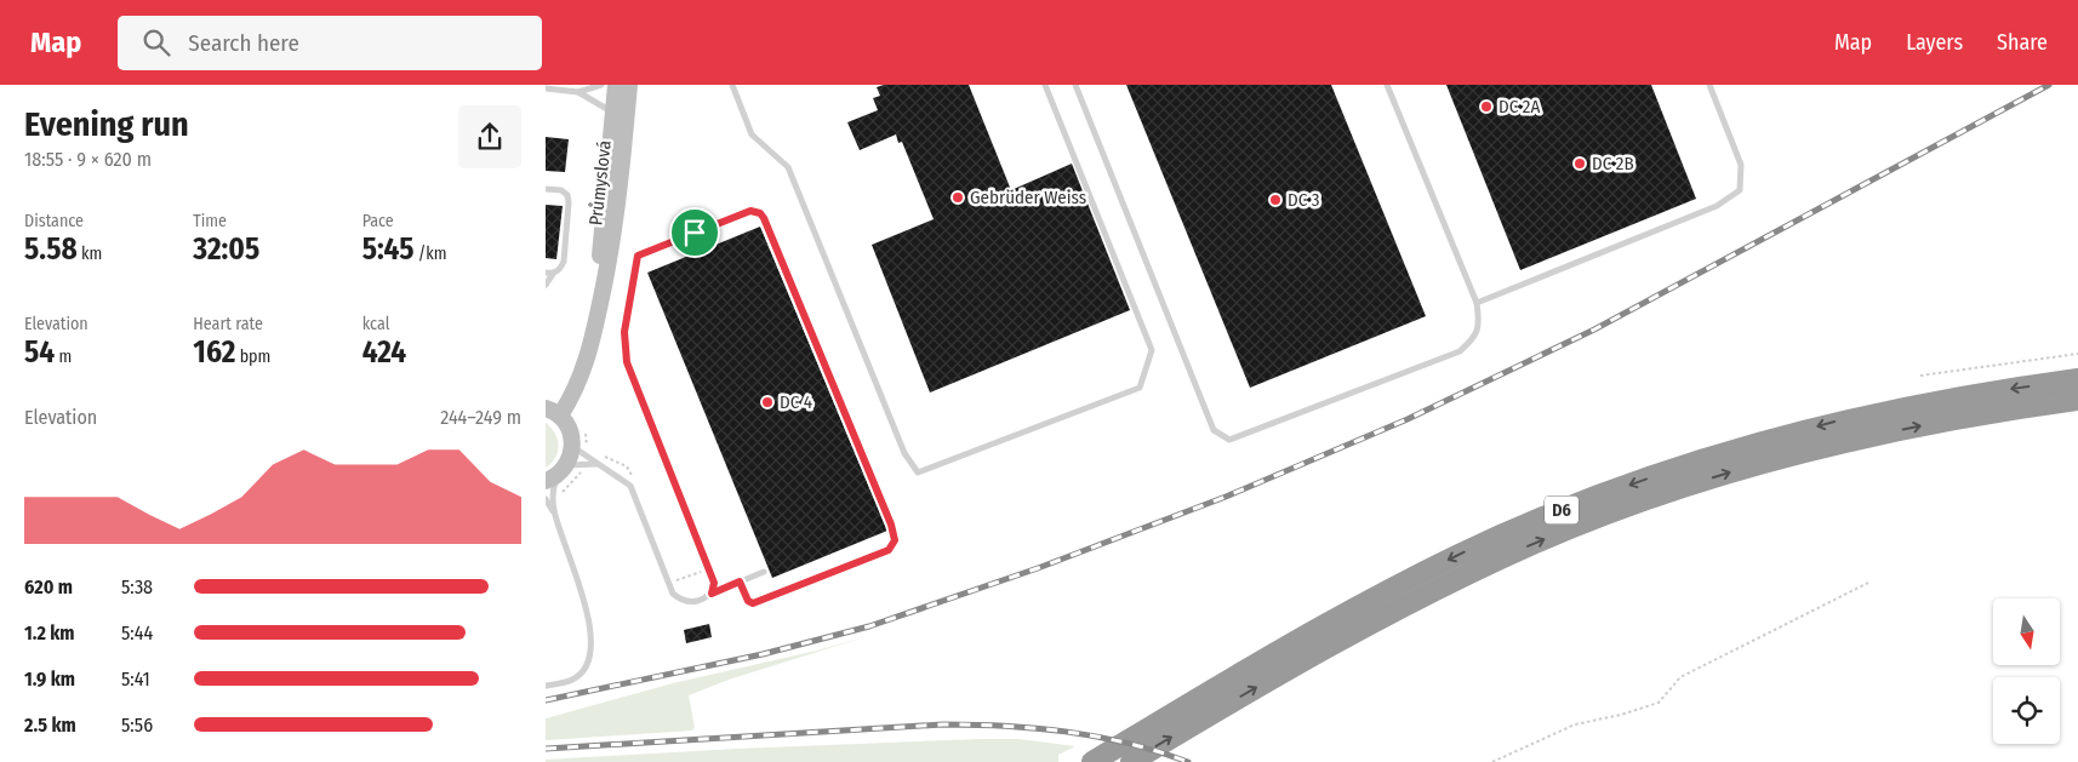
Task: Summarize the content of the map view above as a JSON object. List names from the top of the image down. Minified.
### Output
{"streets":{"highway":["D6"],"main road":["Průmyslová"]},"places":["DC 2A","DC 2B","Gebrüder Weiss","DC 3","DC 4"],"north":"bottom","page":{"header":"Map","search":"Search here","nav":["Map","Layers","Share"],"heading":["Evening run","18:55 · 9 × 620 m"],"stats":[["Distance","5.58 km"],["Time","32:05"],["Pace","5:45 /km"],["Elevation","54 m"],["Heart rate","162 bpm"],["kcal","424"]],"chart":["Elevation","244–249 m"],"list":[{"name":"620 m","note":"5:38"},{"name":"1.2 km","note":"5:44"},{"name":"1.9 km","note":"5:41"},{"name":"2.5 km","note":"5:56"}]}}
